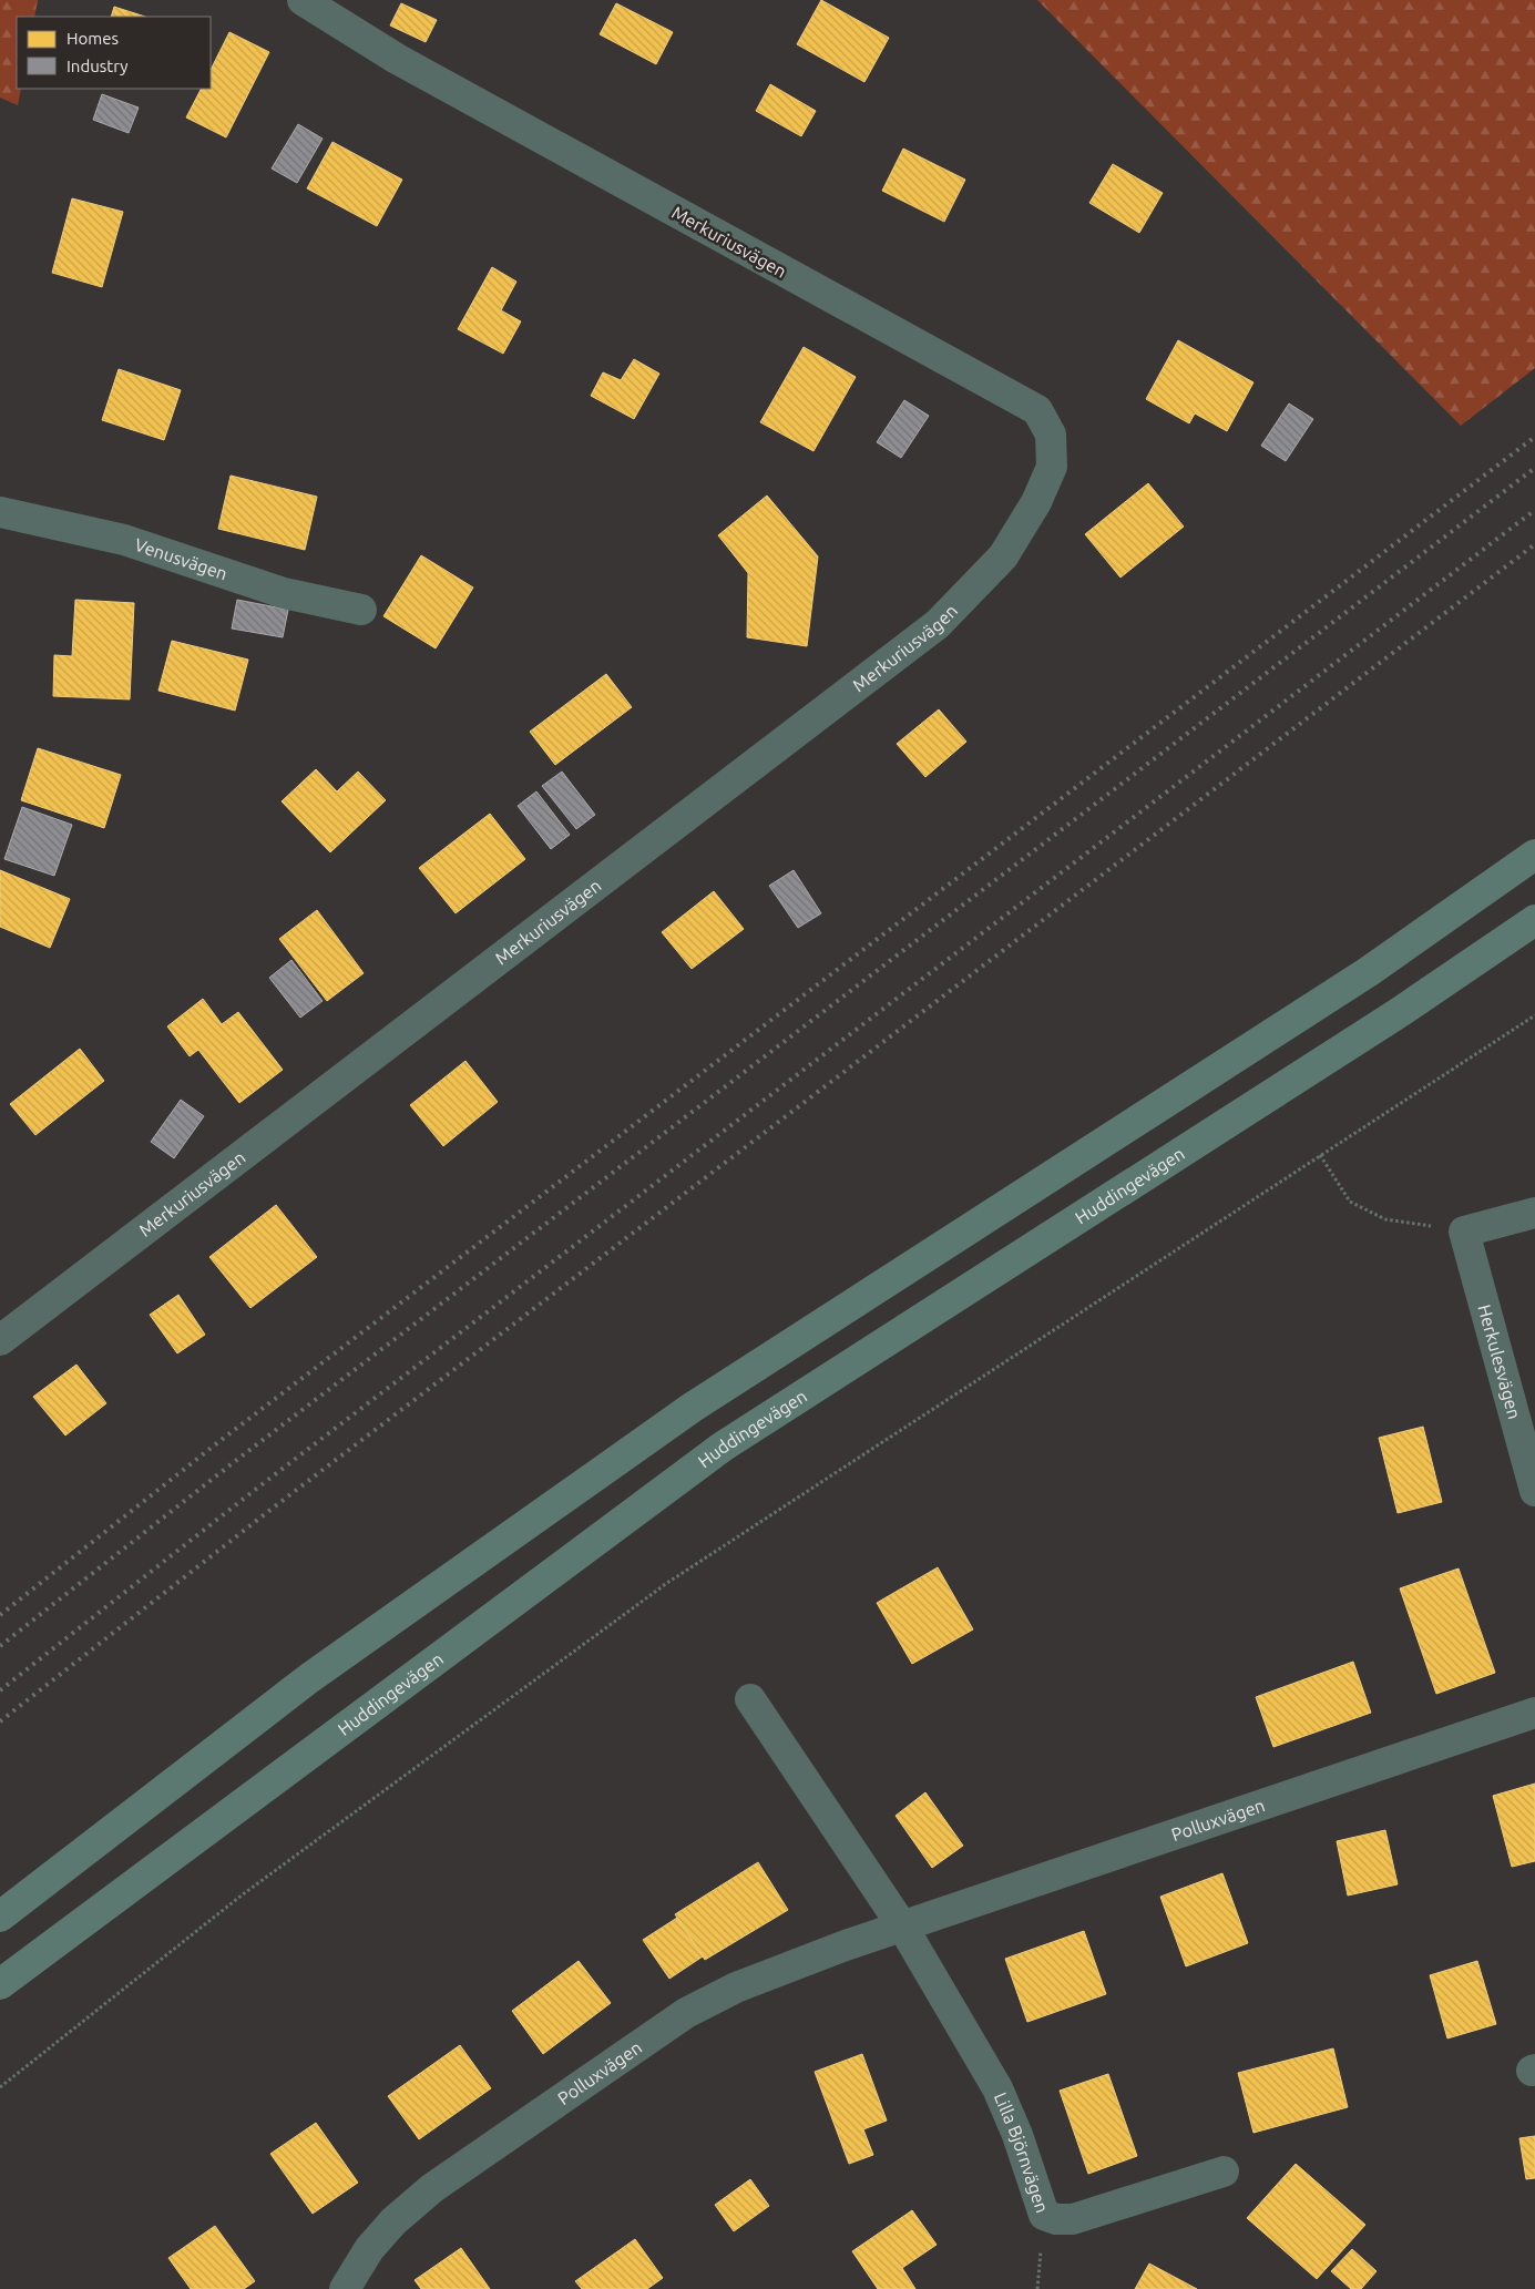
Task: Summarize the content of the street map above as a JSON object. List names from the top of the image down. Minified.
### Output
{"streets":{"main road":["Huddingevägen"],"street":["Merkuriusvägen","Venusvägen","Herkulesvägen","Polluxvägen","Lilla Björnvägen"]},"crossings":[["Polluxvägen","Lilla Björnvägen"]],"legend":["Homes","Industry"]}
